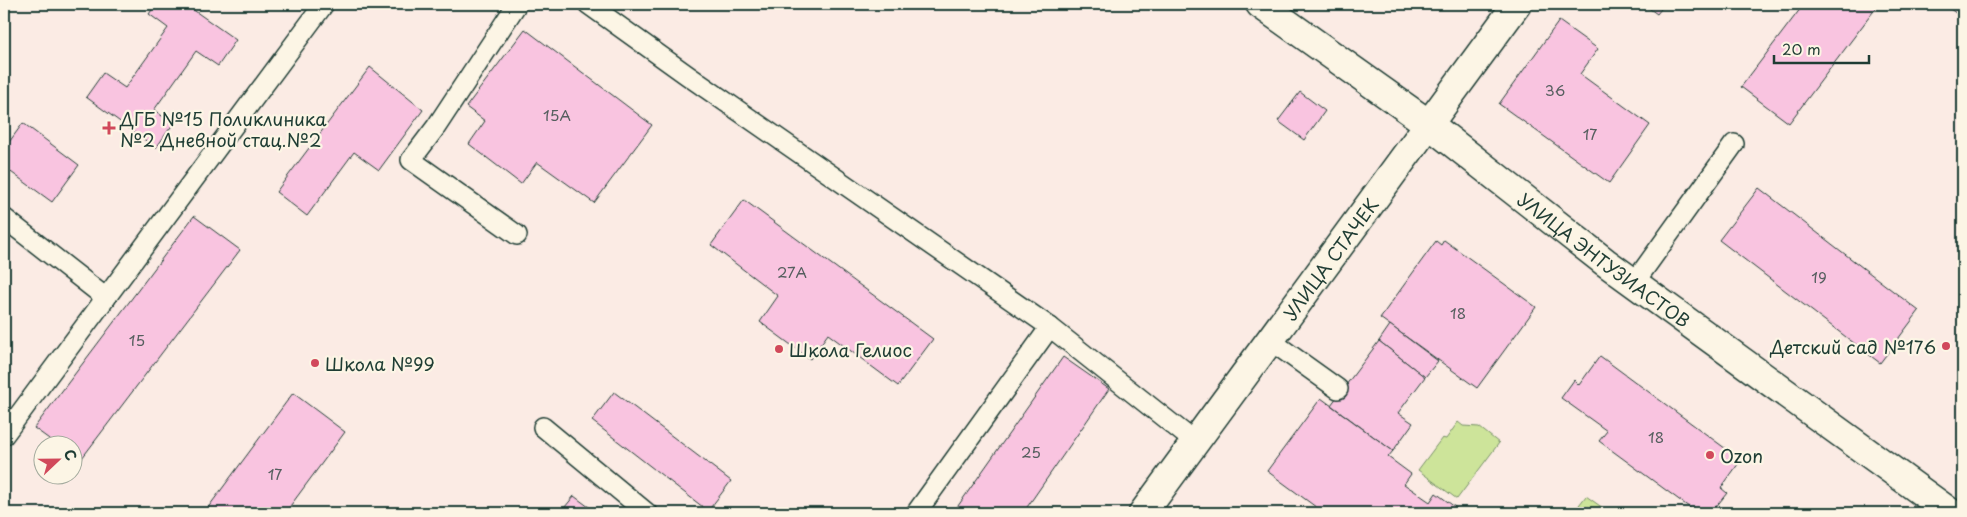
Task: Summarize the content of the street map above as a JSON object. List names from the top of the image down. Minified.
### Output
{"streets":{"street":["УЛИЦА СТАЧЕК","УЛИЦА ЭНТУЗИАСТОВ"]},"crossings":[["УЛИЦА СТАЧЕК","УЛИЦА ЭНТУЗИАСТОВ"]],"places":{"health":["ДГБ №15 Поликлиника №2 Дневной стац.№2"],"other":["Детский сад №176","Школа Гелиос","Школа №99","Ozon"]},"house_numbers":["36","15А","17","27А","19","18","15","18","25","17"],"scale_bar":"20 m","north":"right"}
